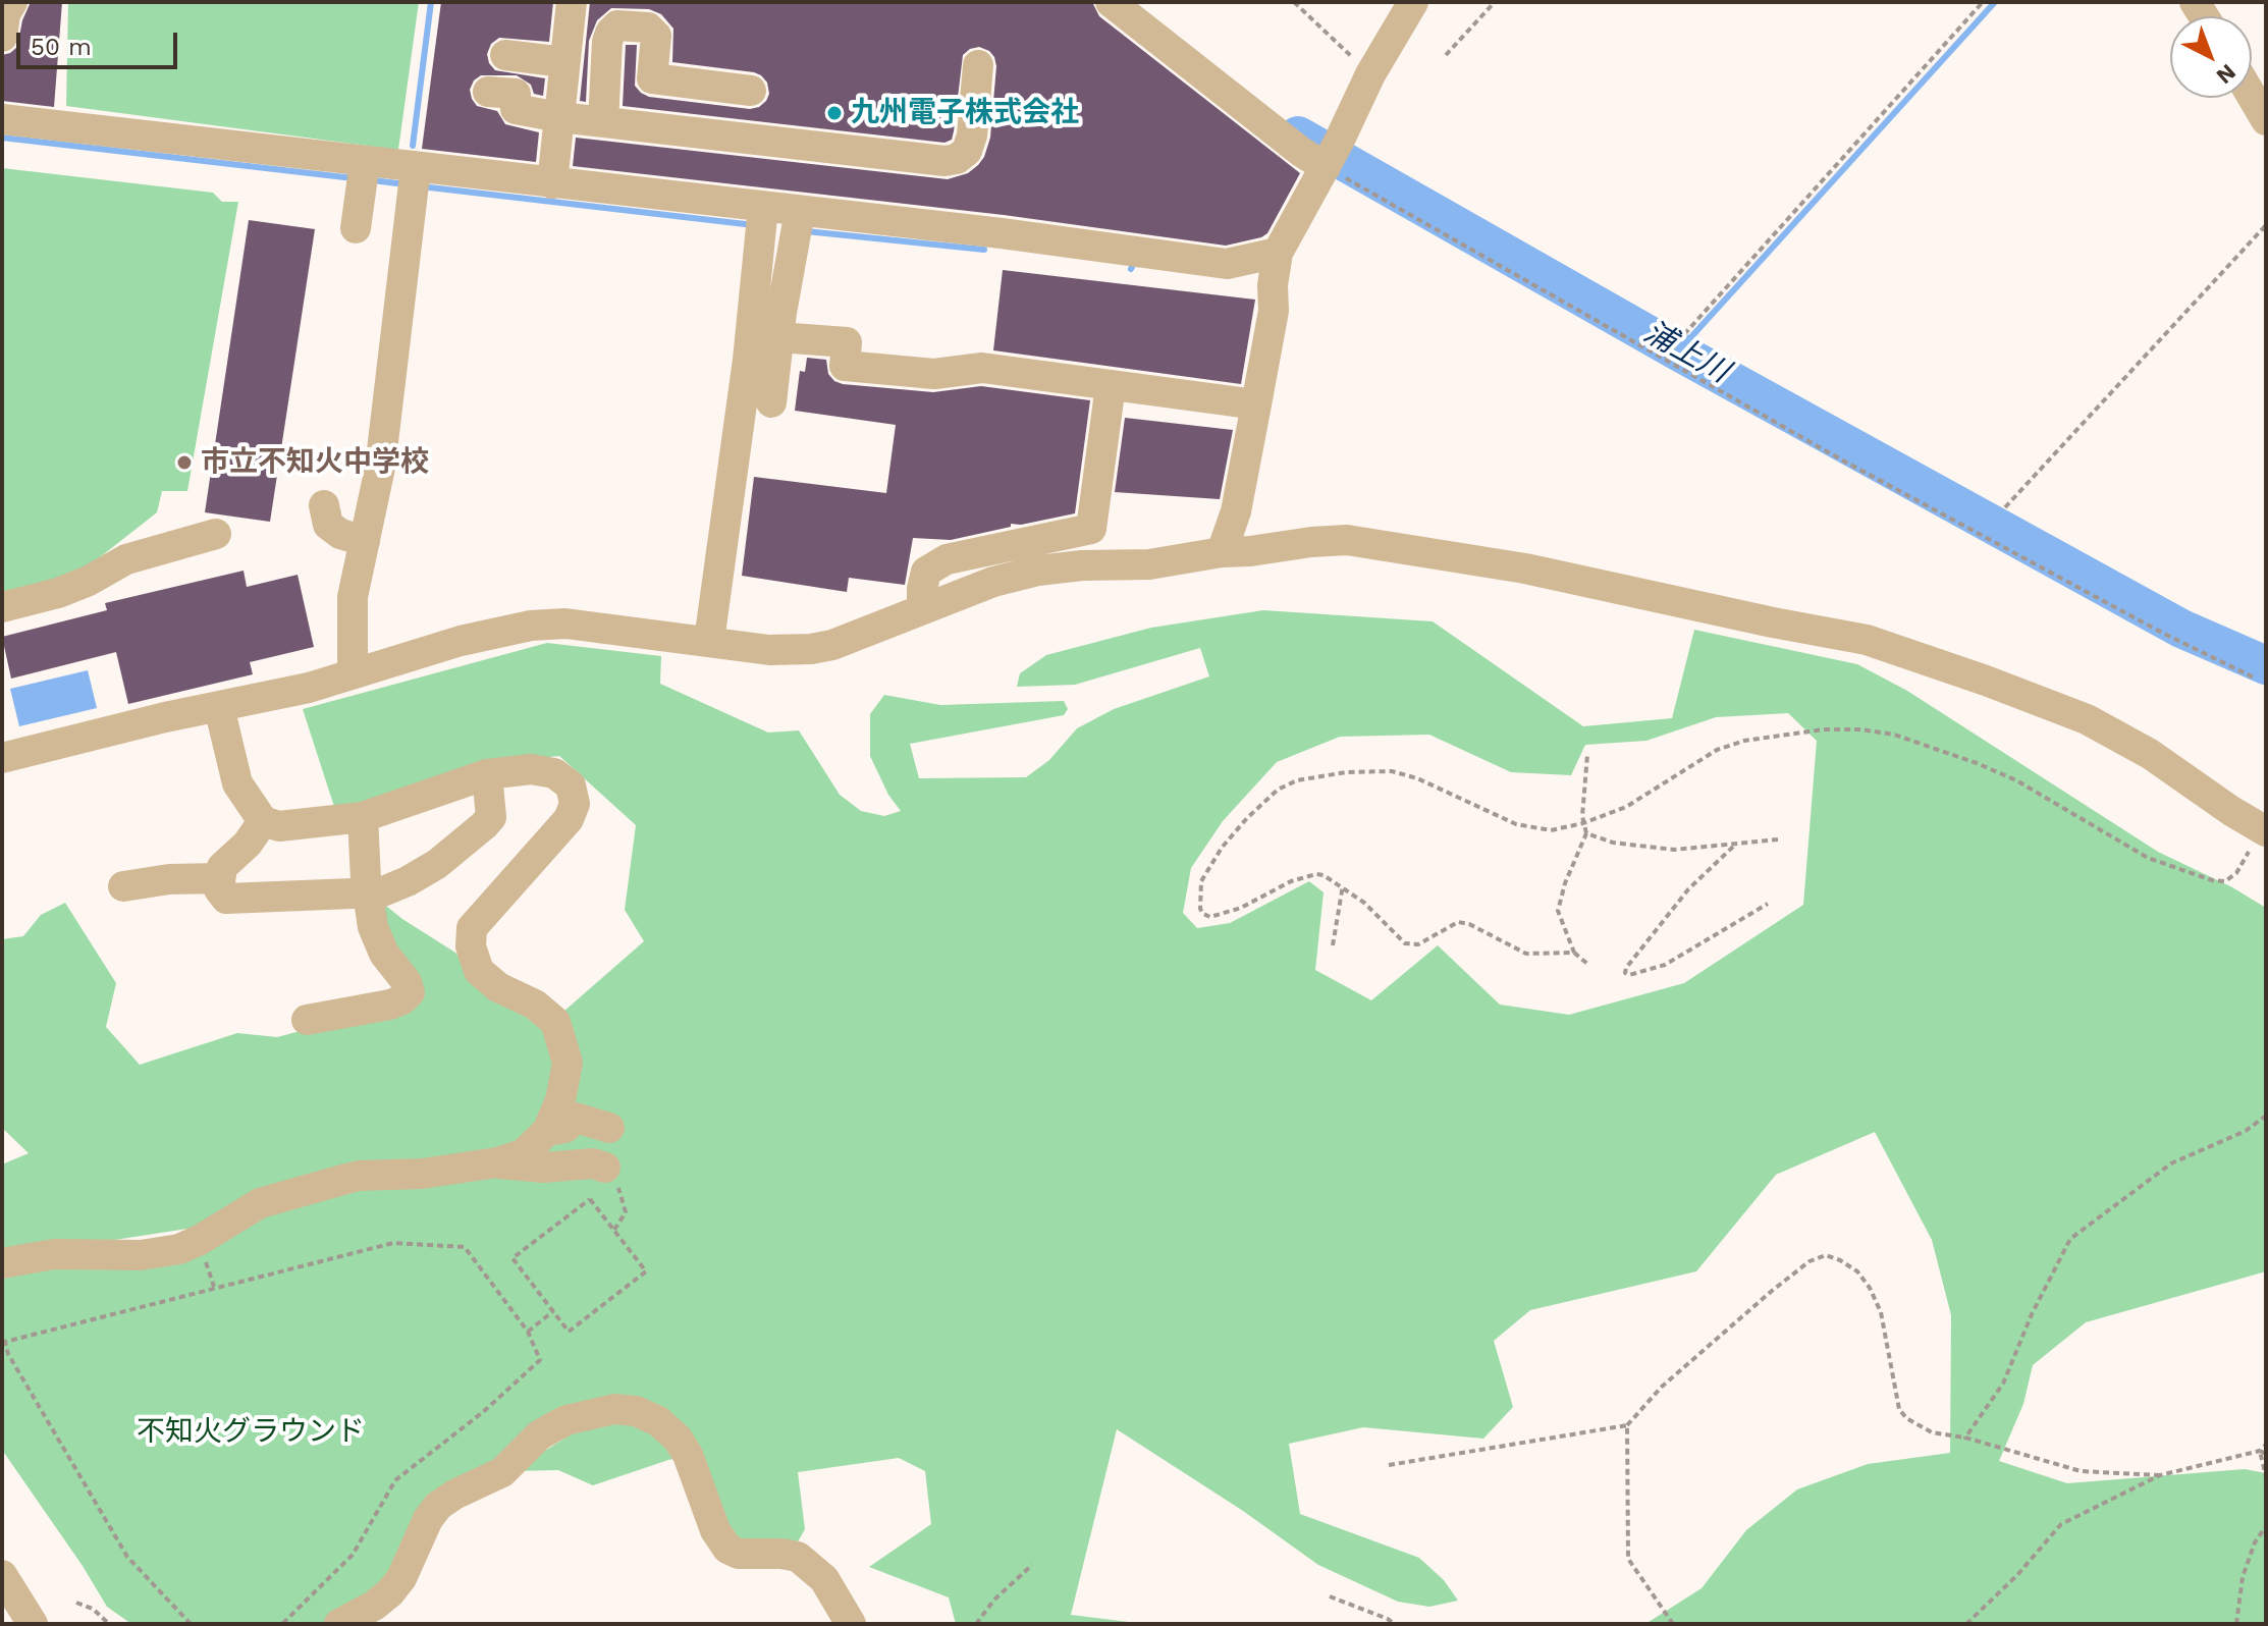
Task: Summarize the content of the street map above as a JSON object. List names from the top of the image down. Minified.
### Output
{"water":["浦上川"],"parks":["不知火グラウンド"],"places":["九州電子株式会社","市立不知火中学校"],"scale_bar":"50 m","north":"bottom right"}
